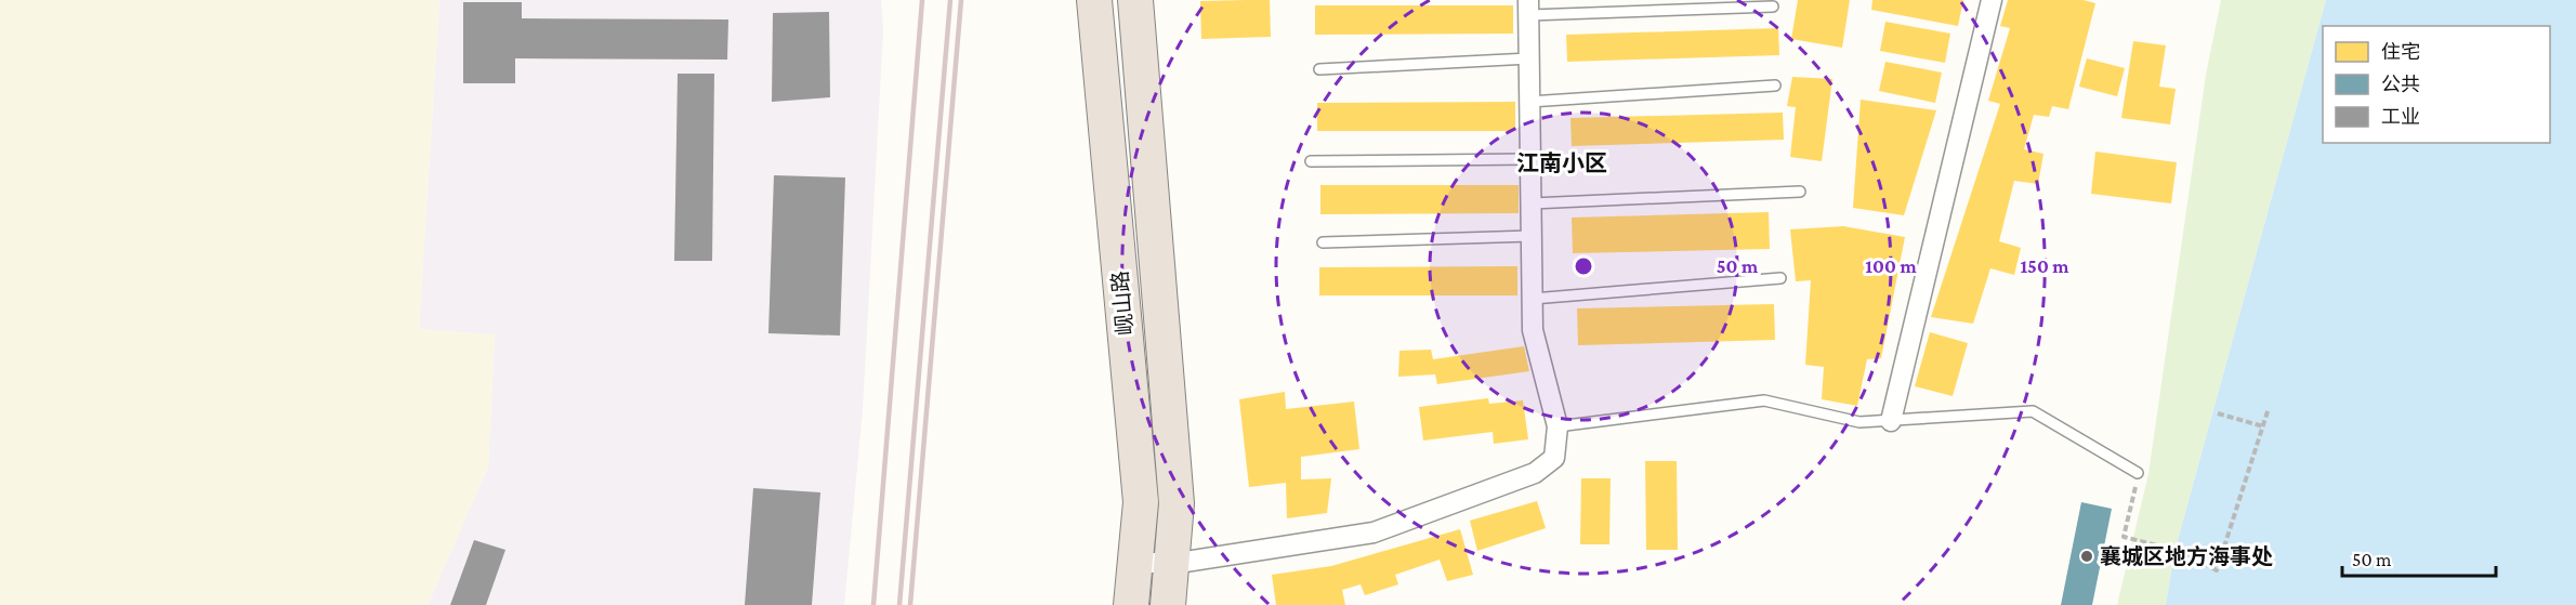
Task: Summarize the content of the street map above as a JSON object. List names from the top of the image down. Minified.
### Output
{"streets":{"highway":["岘山路"]},"districts":["江南小区"],"places":["襄城区地方海事处"],"legend":["住宅","公共","工业"],"scale_bar":"50 m","rings":["50 m","100 m","150 m"]}
